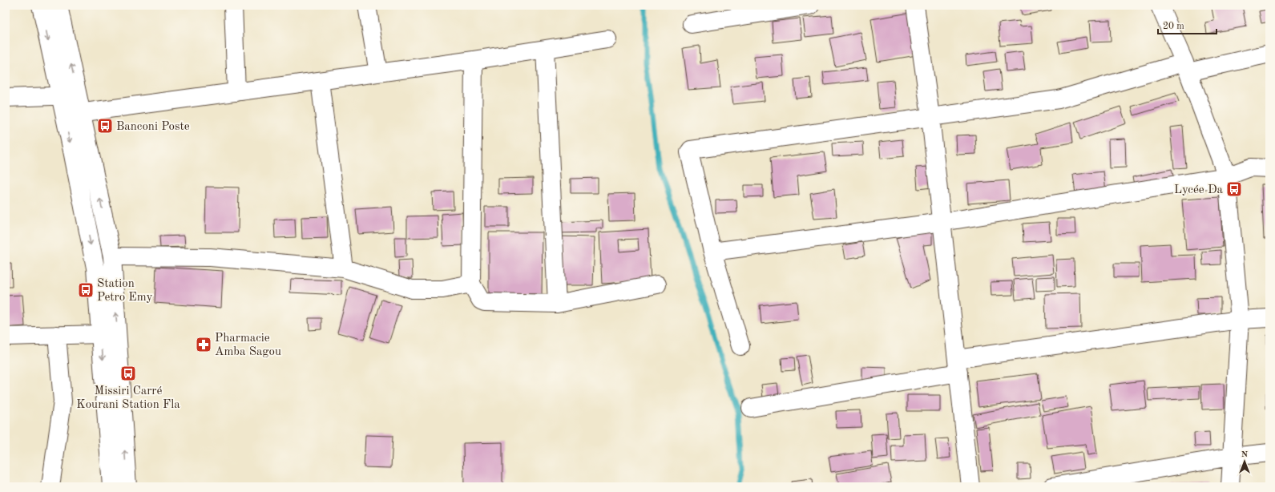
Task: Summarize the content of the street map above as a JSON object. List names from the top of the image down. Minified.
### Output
{"places":{"bus stop":["Banconi Poste","Lycée Da","Station Petro Emy","Missiri Carré Kourani Station Fla"],"pharmacy":["Pharmacie Amba Sagou"]},"scale_bar":"20 m","north":"top"}
